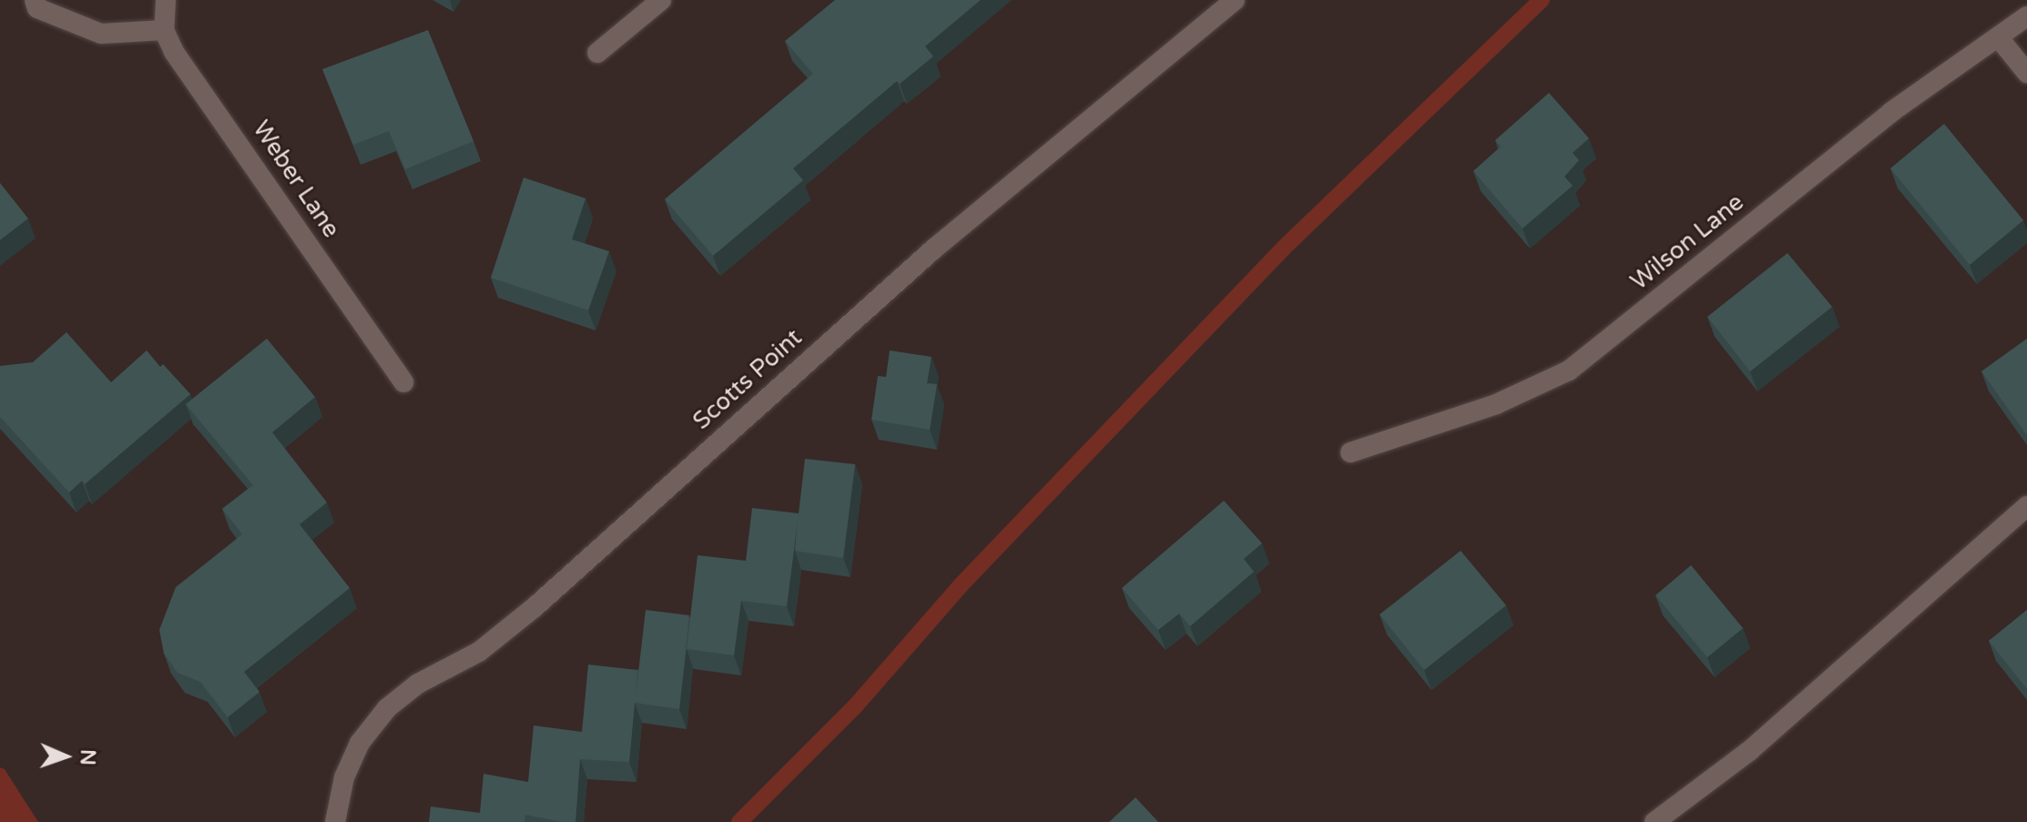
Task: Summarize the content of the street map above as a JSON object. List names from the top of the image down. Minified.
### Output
{"streets":{"street":["Weber Lane","Wilson Lane","Scotts Point"]},"north":"right"}
